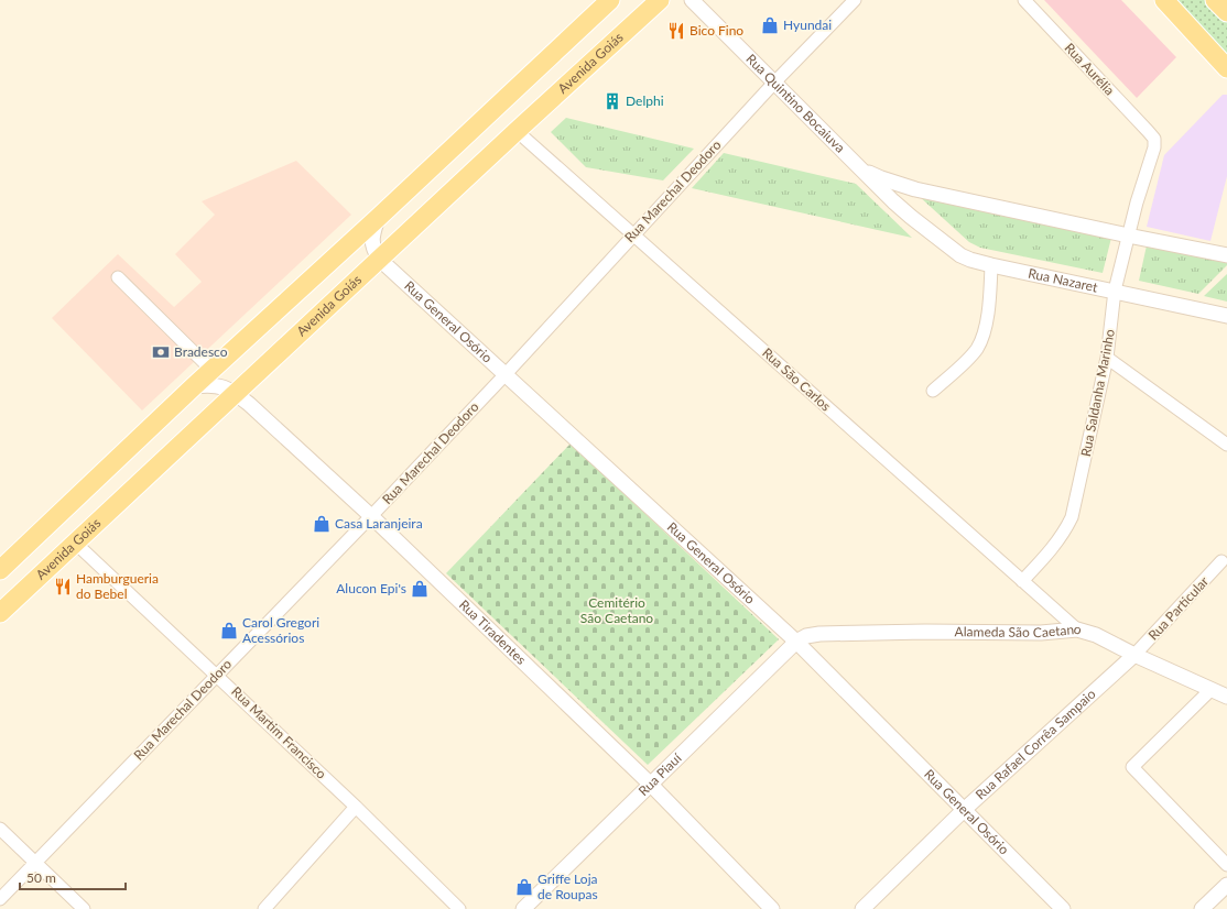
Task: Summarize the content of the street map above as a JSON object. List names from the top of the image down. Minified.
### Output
{"streets":{"main road":["Avenida Goiás"],"street":["Rua Aurélia","Rua Quintino Bocaiuva","Rua Marechal Deodoro","Rua Nazaret","Rua General Osório","Rua São Carlos","Rua Saldanha Marinho","Rua Particular","Rua Tiradentes","Alameda São Caetano","Rua Martim Francisco","Rua Rafael Corrêa Sampaio","Rua Piauí"]},"crossings":[["Avenida Goiás","Rua General Osório"],["Avenida Goiás","Rua São Carlos"],["Avenida Goiás","Rua Tiradentes"],["Avenida Goiás","Rua Martim Francisco"],["Rua Aurélia","Rua Saldanha Marinho"],["Rua Quintino Bocaiuva","Rua Marechal Deodoro"],["Rua Quintino Bocaiuva","Rua Nazaret"],["Rua Marechal Deodoro","Rua General Osório"],["Rua Marechal Deodoro","Rua São Carlos"],["Rua Marechal Deodoro","Rua Tiradentes"],["Rua Marechal Deodoro","Rua Martim Francisco"],["Rua Nazaret","Rua Saldanha Marinho"],["Rua General Osório","Alameda São Caetano"],["Rua General Osório","Rua Rafael Corrêa Sampaio"],["Rua General Osório","Rua Piauí"],["Rua São Carlos","Rua Saldanha Marinho"],["Rua São Carlos","Alameda São Caetano"],["Rua Particular","Alameda São Caetano"],["Rua Particular","Rua Rafael Corrêa Sampaio"],["Rua Tiradentes","Rua Piauí"],["Alameda São Caetano","Rua Rafael Corrêa Sampaio"],["Alameda São Caetano","Rua Piauí"]],"parks":["Cemitério São Caetano"],"places":{"shop":["Hyundai","Casa Laranjeira","Alucon Epi's","Carol Gregori Acessórios","Griffe Loja de Roupas"],"restaurant":["Bico Fino","Hamburgueria do Bebel"],"building":["Delphi"],"bank":["Bradesco"]},"scale_bar":"50 m"}
